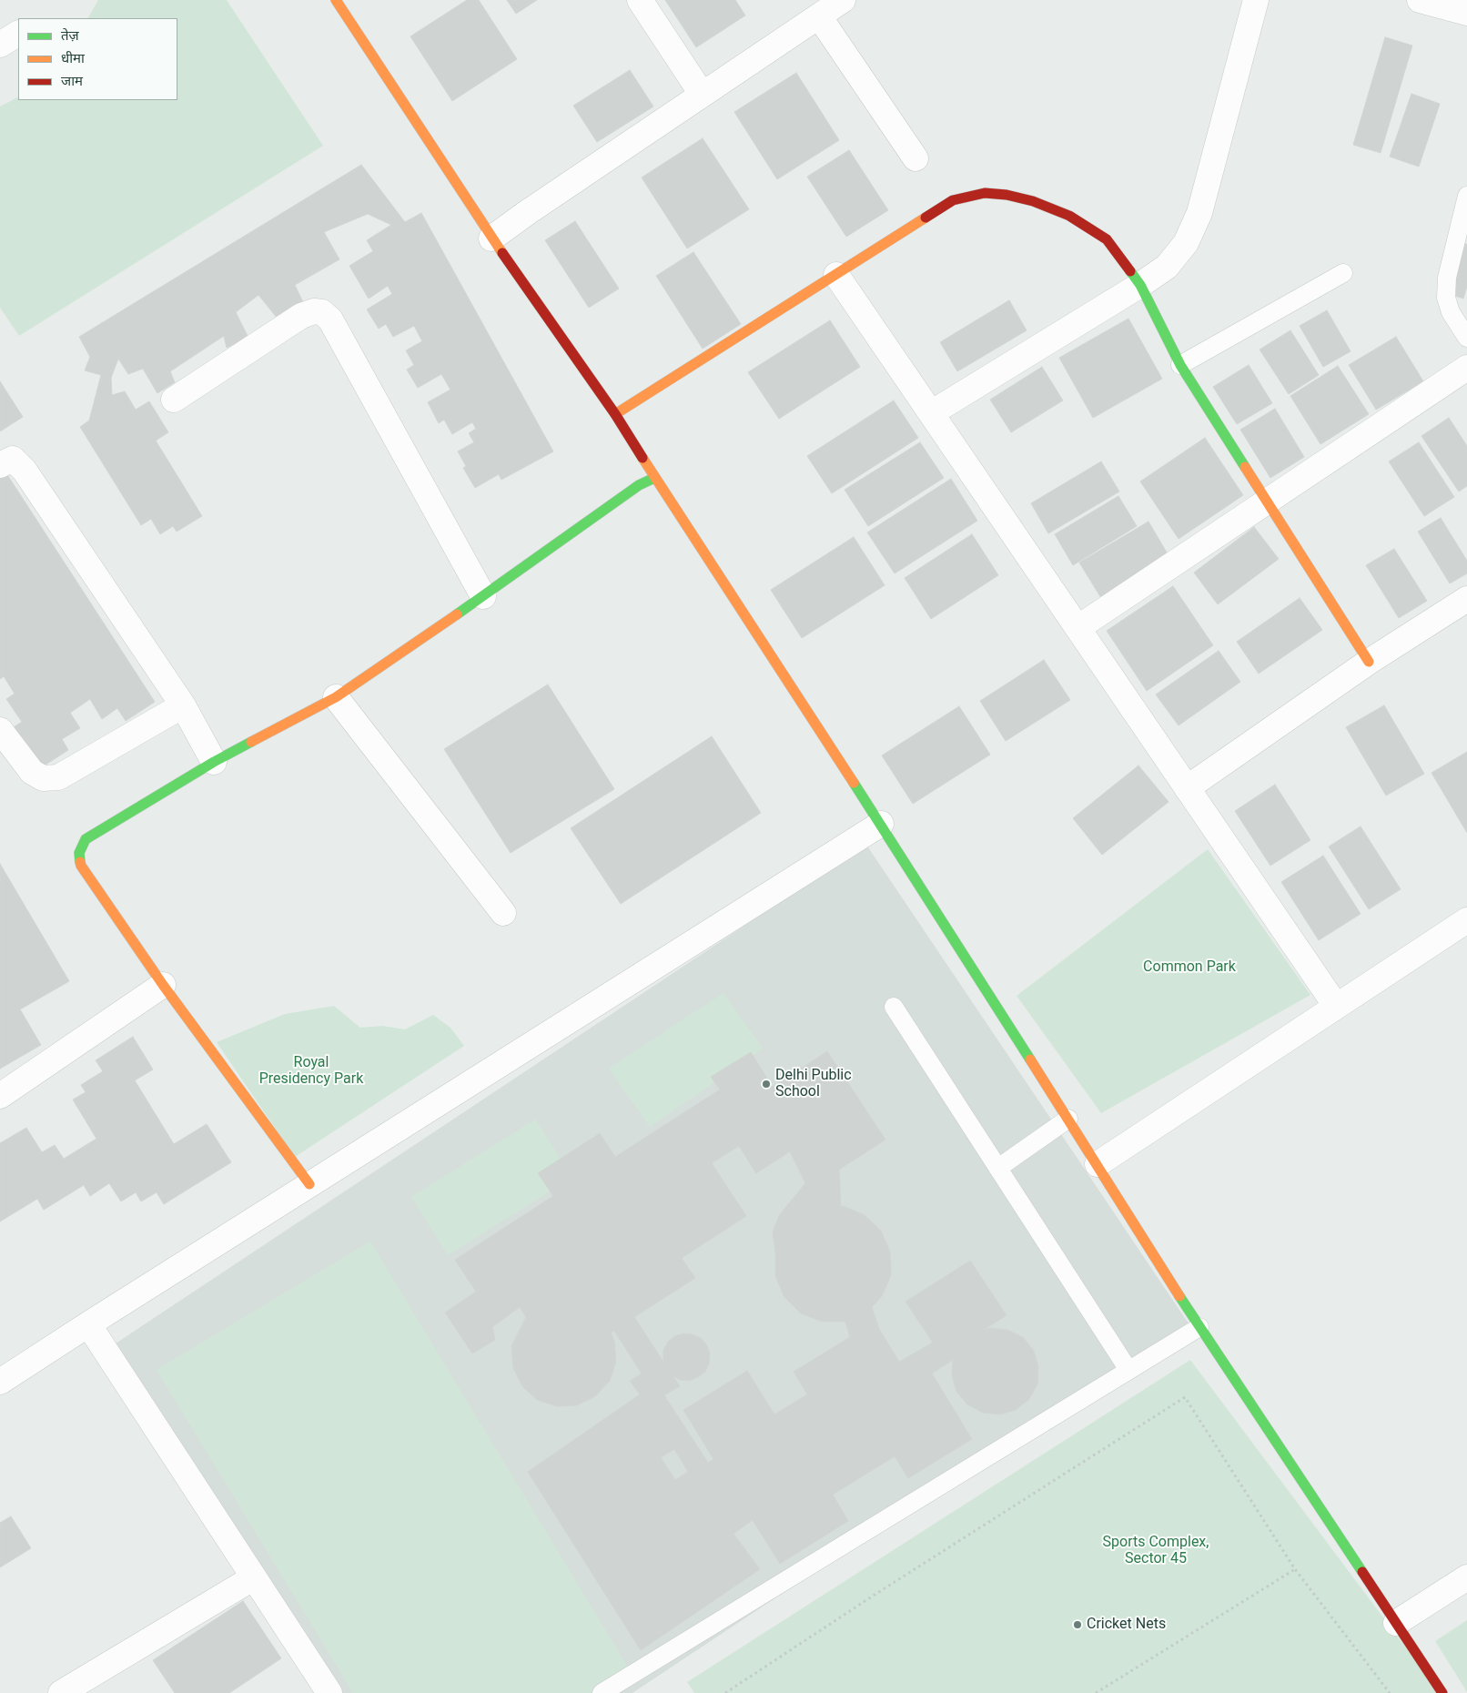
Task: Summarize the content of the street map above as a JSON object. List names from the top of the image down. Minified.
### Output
{"parks":["Common Park","Royal Presidency Park","Sports Complex, Sector 45"],"places":["Delhi Public School","Cricket Nets"],"legend":["तेज़","धीमा","जाम"]}
